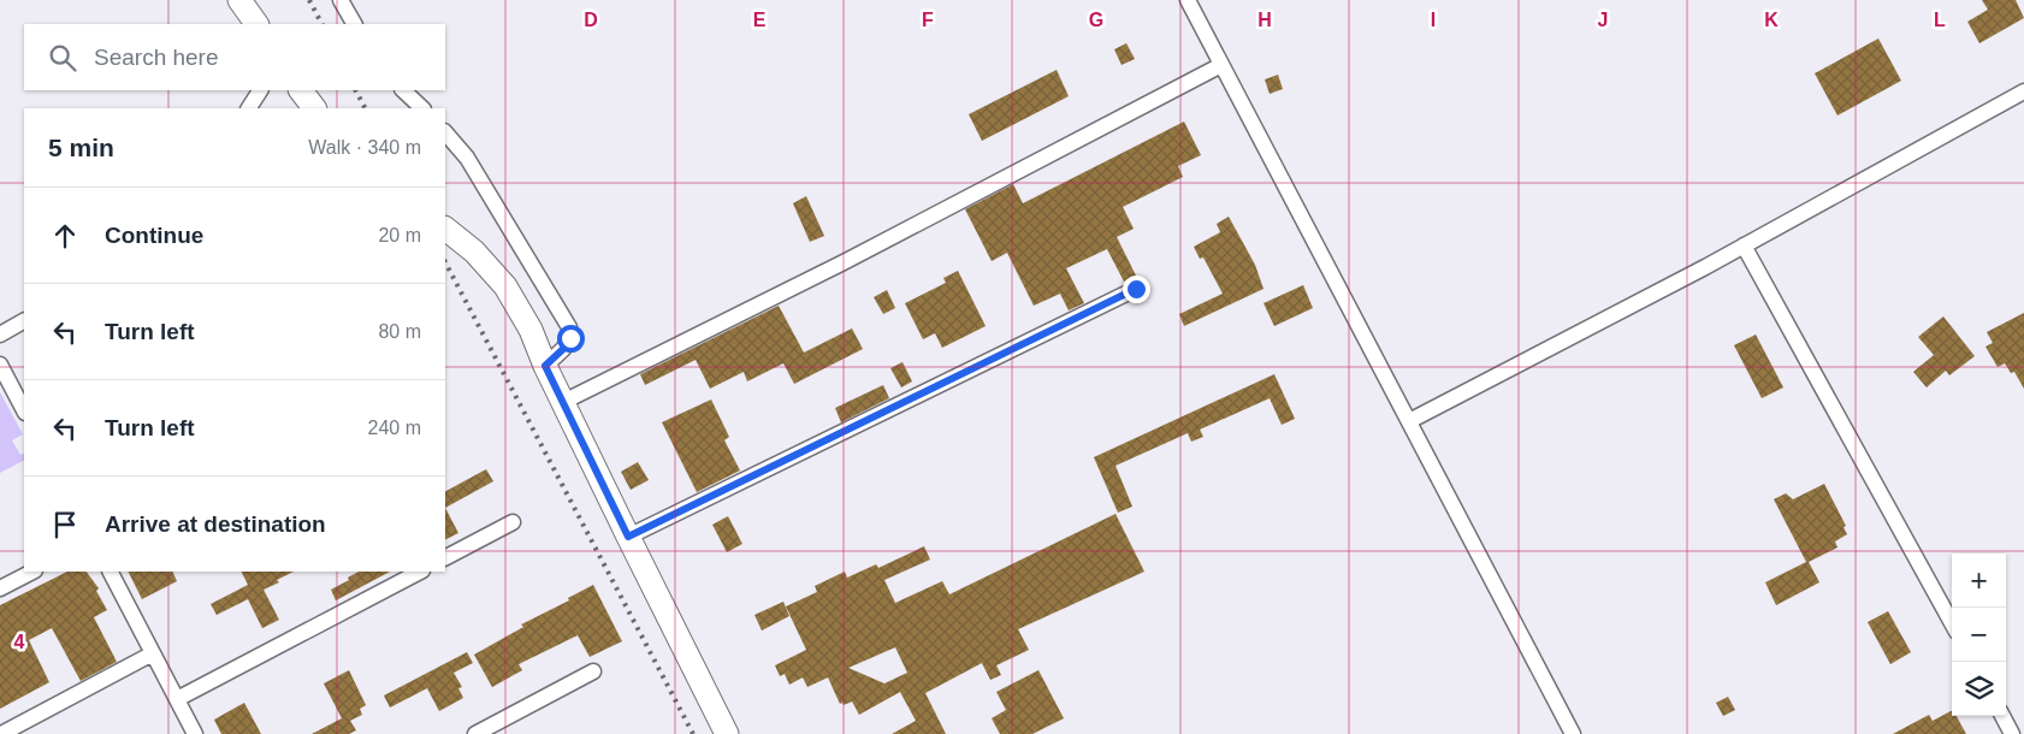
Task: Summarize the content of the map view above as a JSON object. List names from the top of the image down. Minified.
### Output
{"page":{"search":"Search here","heading":["5 min","Walk · 340 m"],"list":[["Continue","20 m"],["Turn left","80 m"],["Turn left","240 m"],"Arrive at destination"],"map_buttons":["+","−"]},"grid":{"columns":["D","E","F","G","H","I","J","K","L"],"rows":["4"]}}
